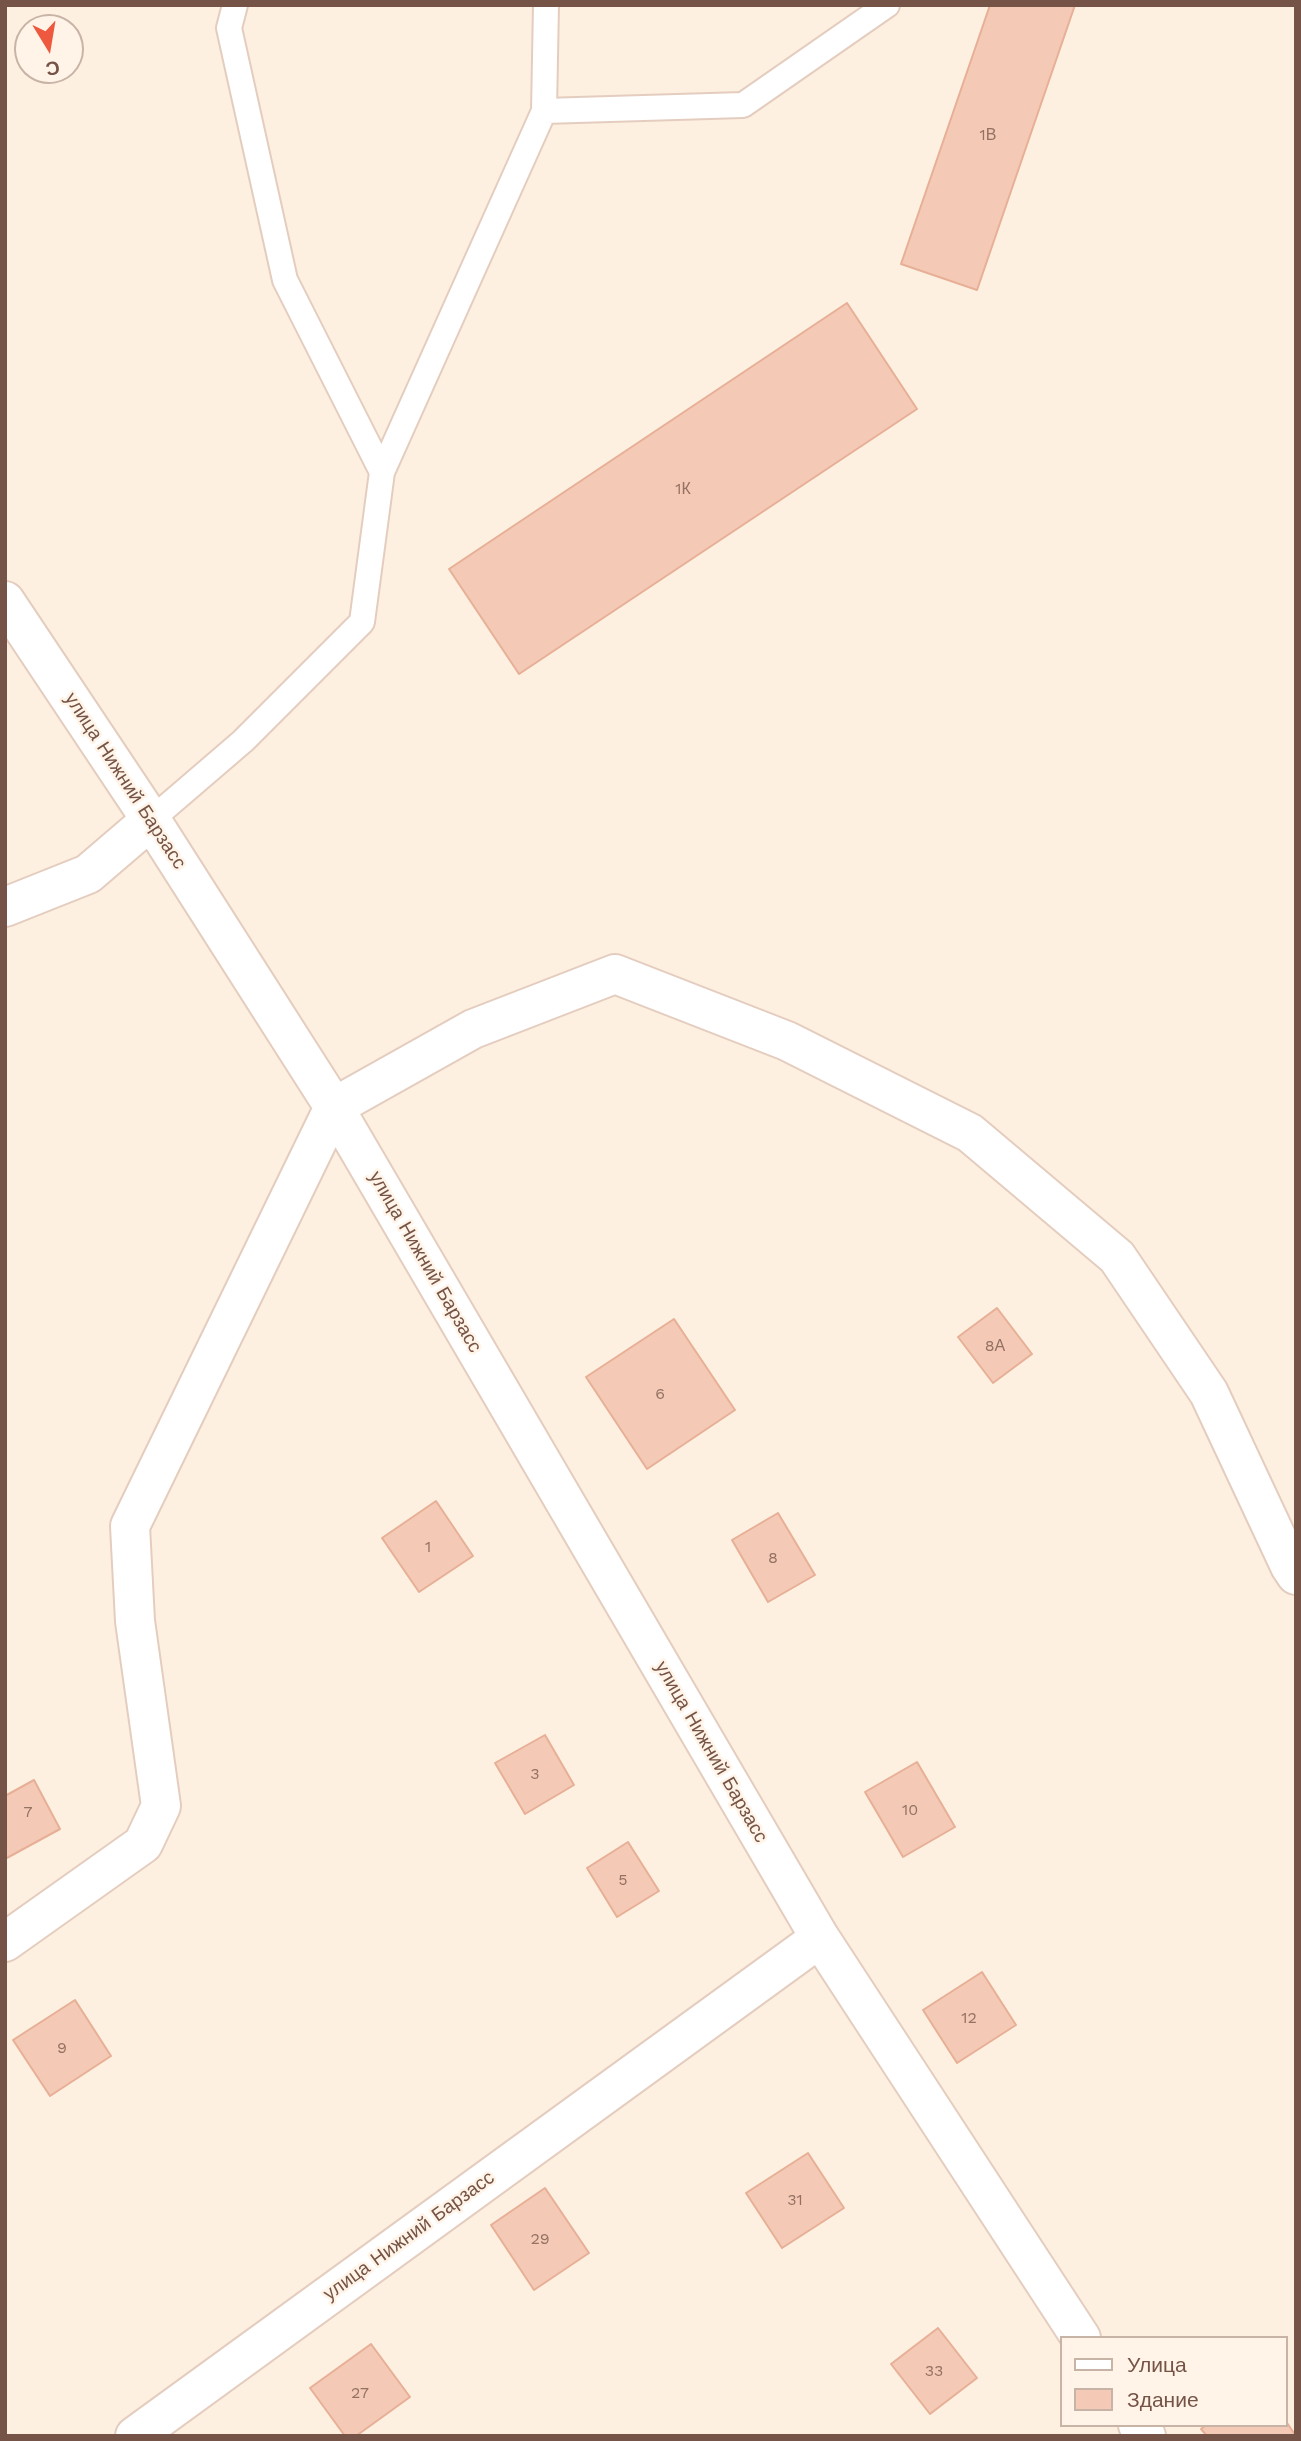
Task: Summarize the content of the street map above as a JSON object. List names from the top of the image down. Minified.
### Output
{"streets":{"street":["улица Нижний Барзасс"]},"house_numbers":["1В","1К","8А","6","1","8","3","10","7","5","12","9","31","29","33","27"],"legend":["Улица","Здание"],"north":"bottom"}
